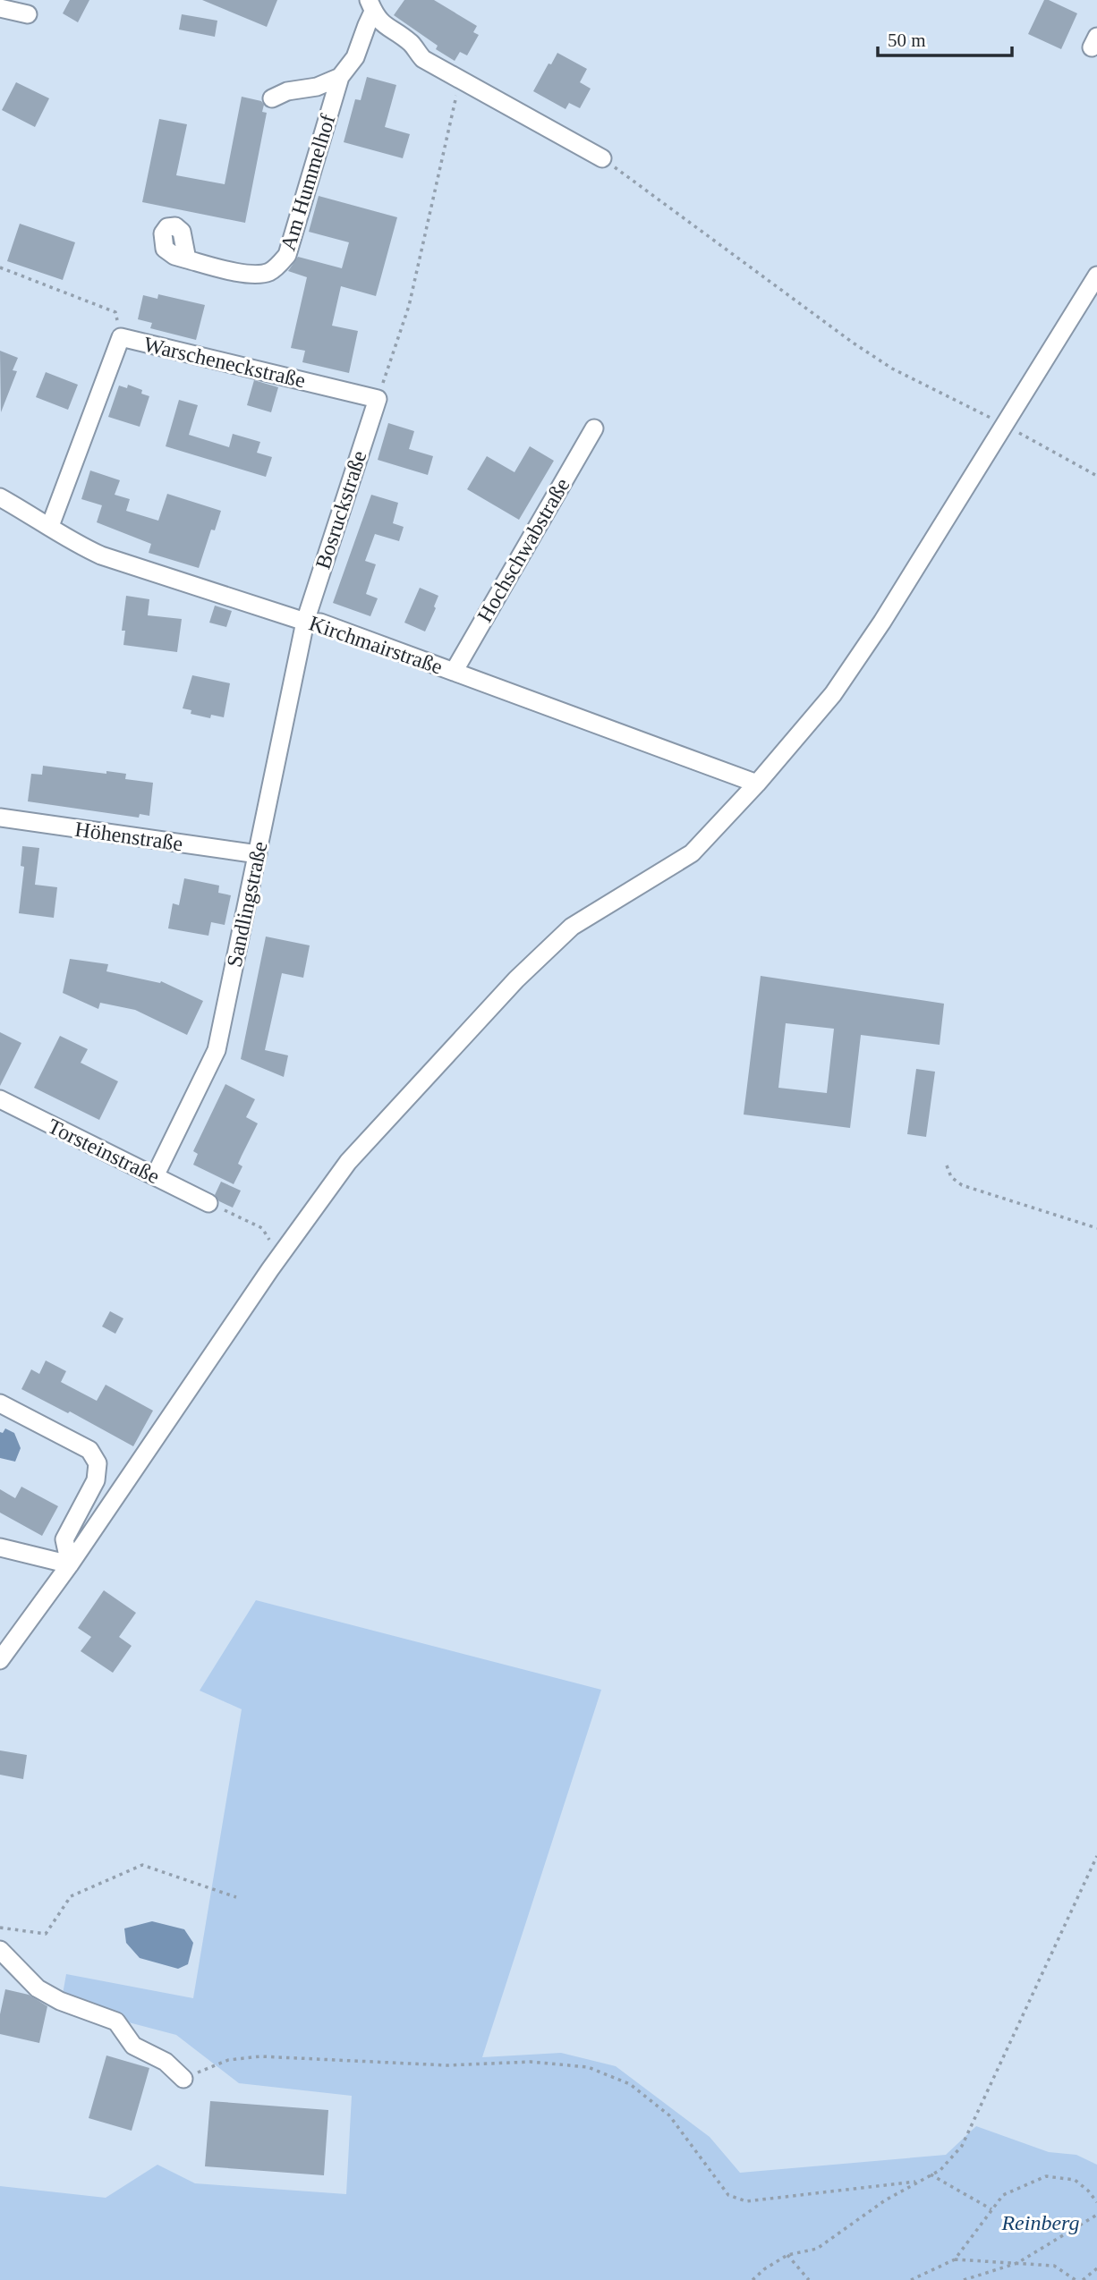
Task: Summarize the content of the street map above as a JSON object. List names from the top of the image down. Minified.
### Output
{"streets":{"street":["Am Hummelhof","Warscheneckstraße","Bosruckstraße","Hochschwabstraße","Kirchmairstraße","Höhenstraße","Sandlingstraße","Torsteinstraße"]},"crossings":[["Warscheneckstraße","Bosruckstraße"],["Warscheneckstraße","Kirchmairstraße"],["Bosruckstraße","Kirchmairstraße"],["Bosruckstraße","Sandlingstraße"],["Hochschwabstraße","Kirchmairstraße"],["Kirchmairstraße","Sandlingstraße"],["Höhenstraße","Sandlingstraße"],["Sandlingstraße","Torsteinstraße"]],"parks":["Reinberg"],"scale_bar":"50 m"}
